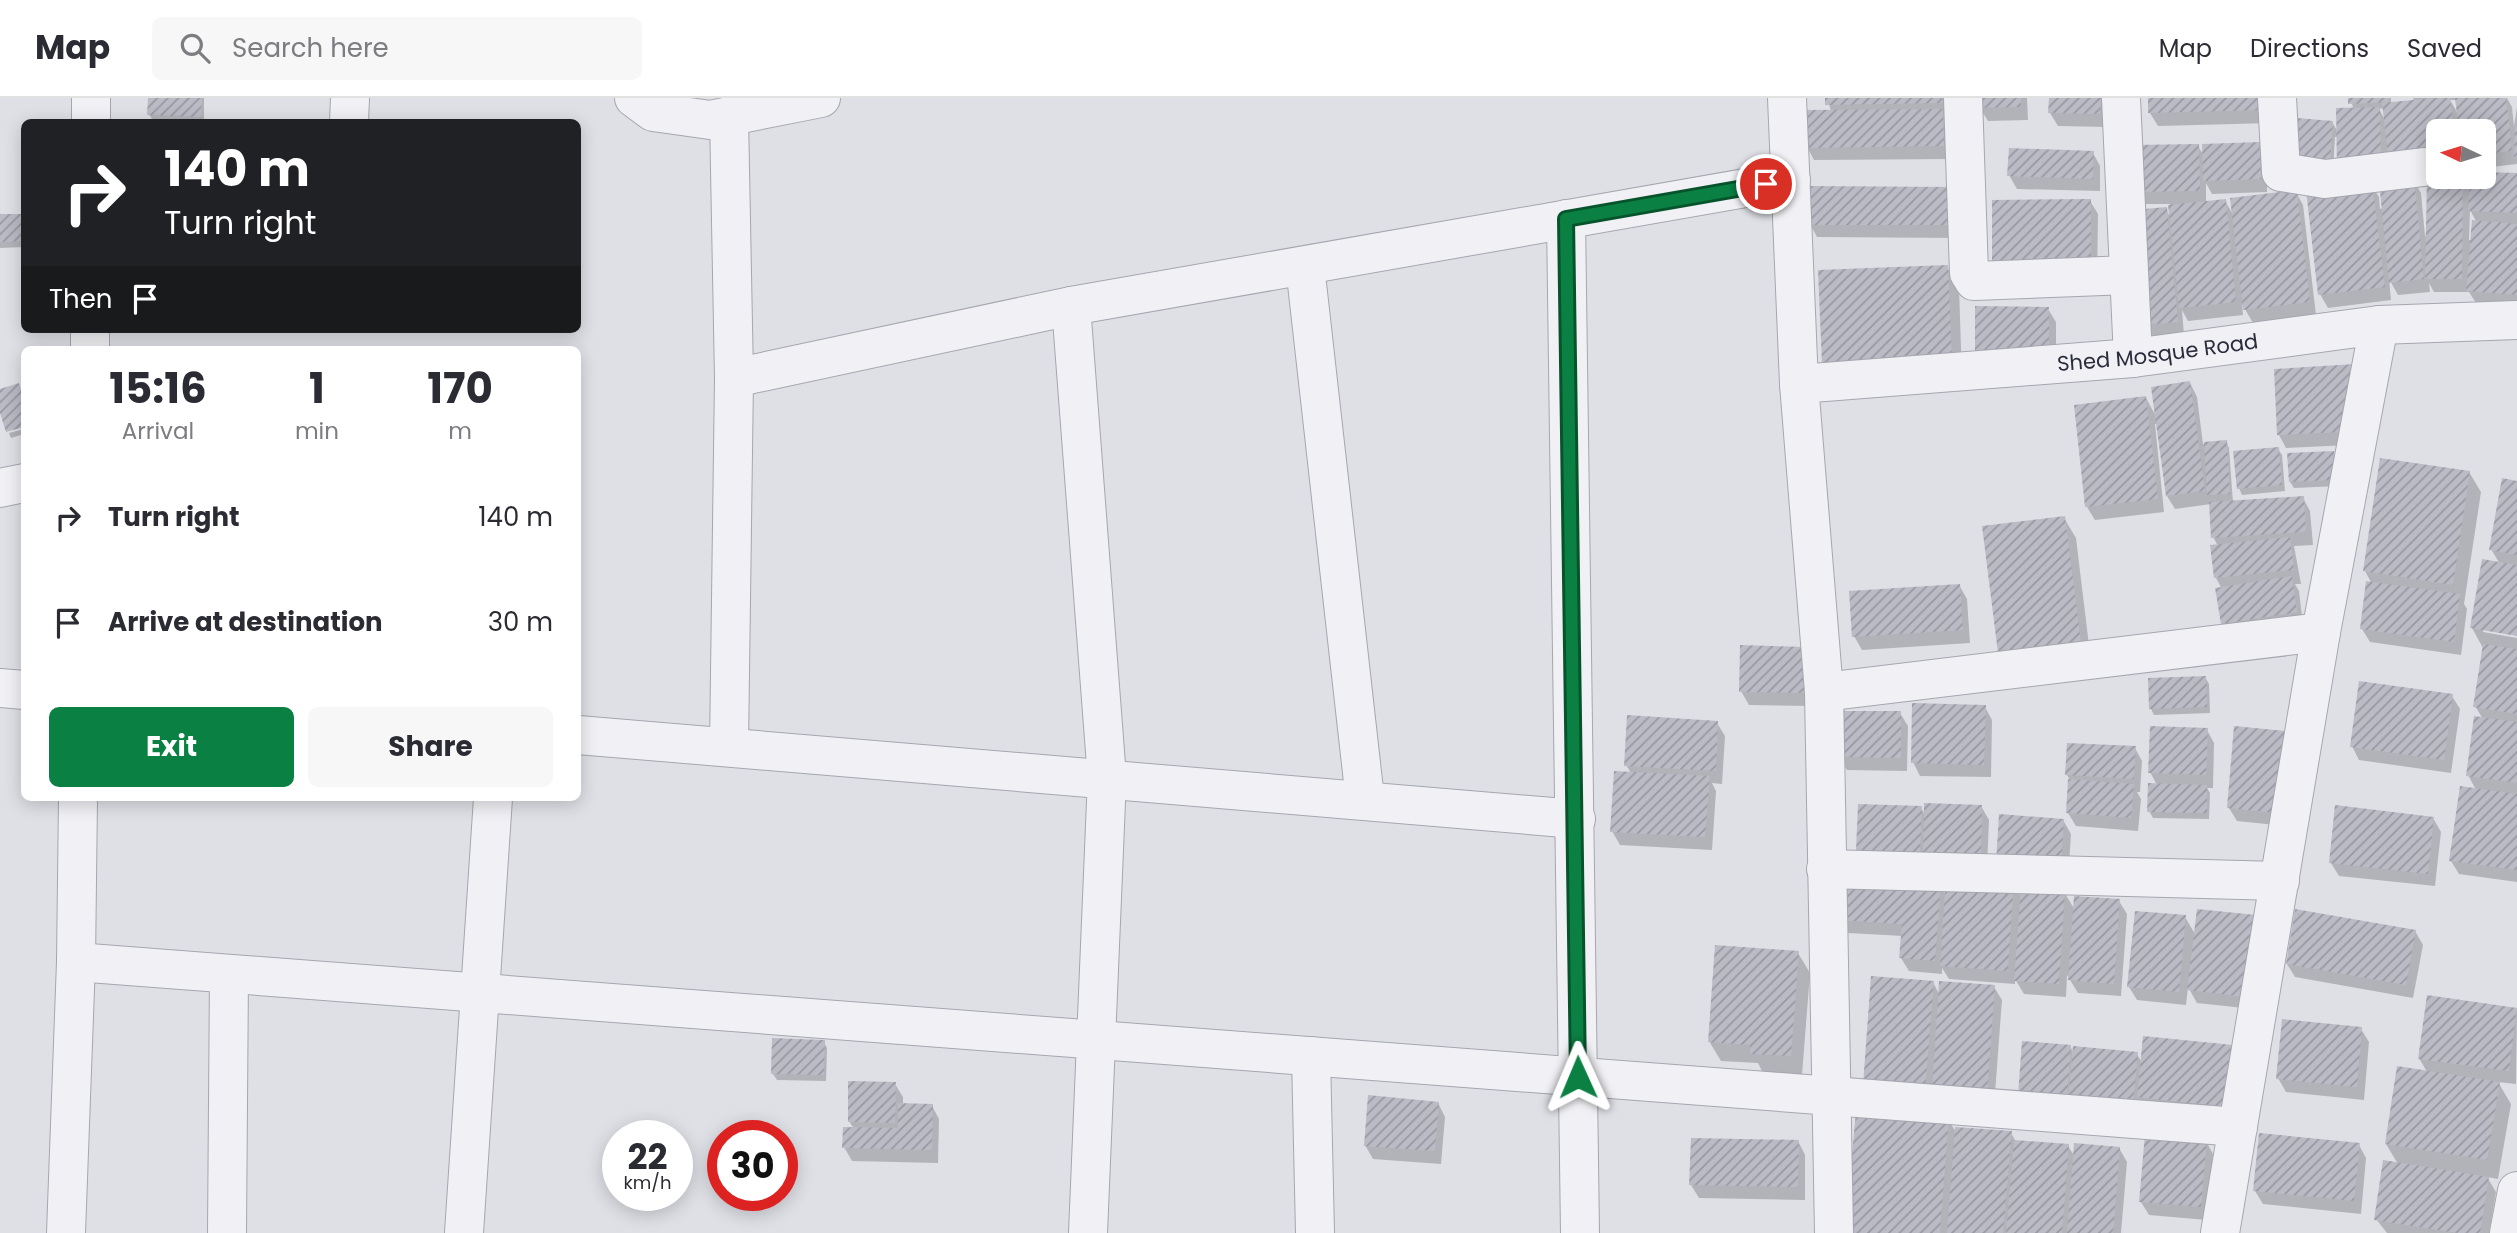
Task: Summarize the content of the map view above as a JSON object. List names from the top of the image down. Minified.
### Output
{"streets":{"street":["Shed Mosque Road"]},"north":"left","page":{"header":"Map","search":"Search here","nav":["Map","Directions","Saved"],"turn":["140 m","Turn right"],"then":"Then","eta":["15:16","Arrival","1","min","170","m"],"list":[{"name":"Turn right","value":"140 m"},{"name":"Arrive at destination","value":"30 m"}],"buttons":["Exit","Share"],"speed":"22 km/h","limit":"30"}}
